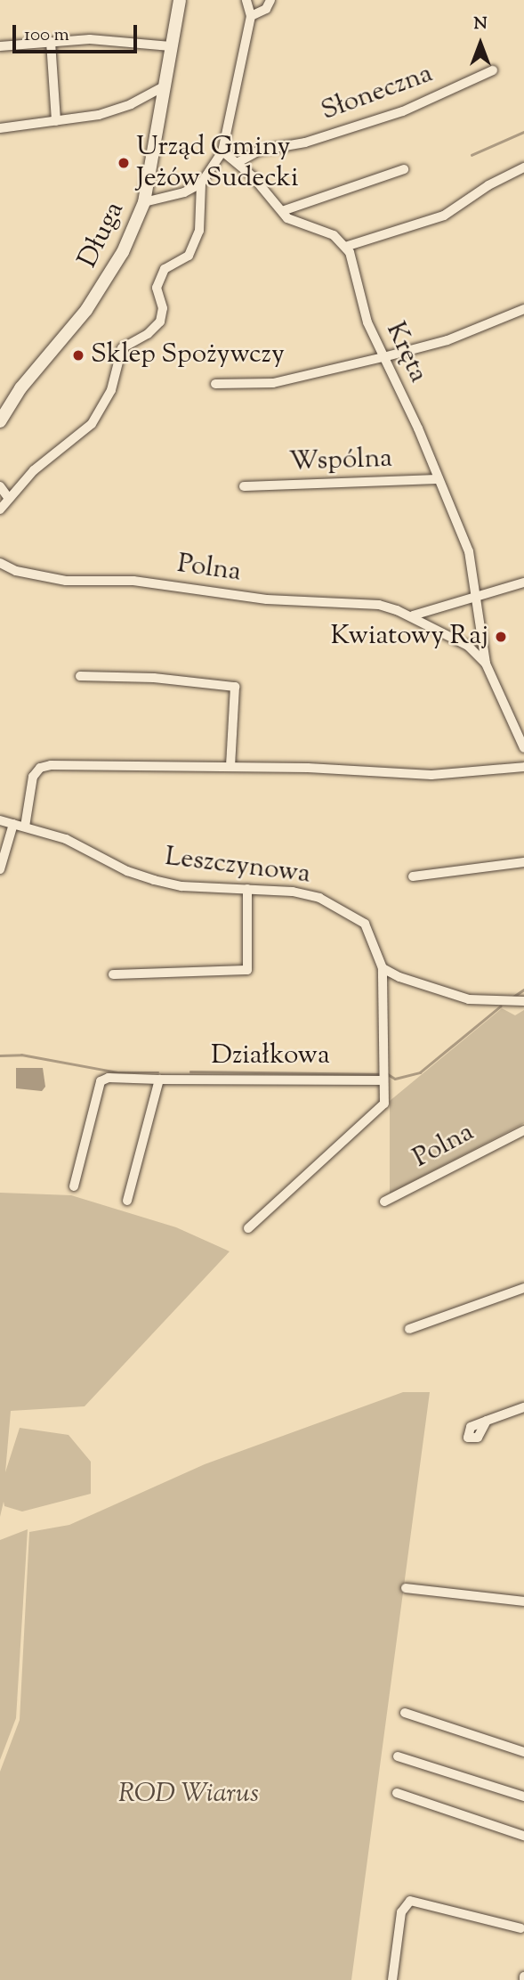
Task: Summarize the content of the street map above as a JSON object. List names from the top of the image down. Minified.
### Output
{"streets":{"street":["Słoneczna","Długa","Kręta","Wspólna","Polna","Leszczynowa","Działkowa"]},"crossings":[["Kręta","Wspólna"],["Kręta","Polna"]],"parks":["ROD Wiarus"],"places":["Urząd Gminy Jeżów Sudecki","Sklep Spożywczy","Kwiatowy Raj"],"scale_bar":"100 m","north":"top"}
